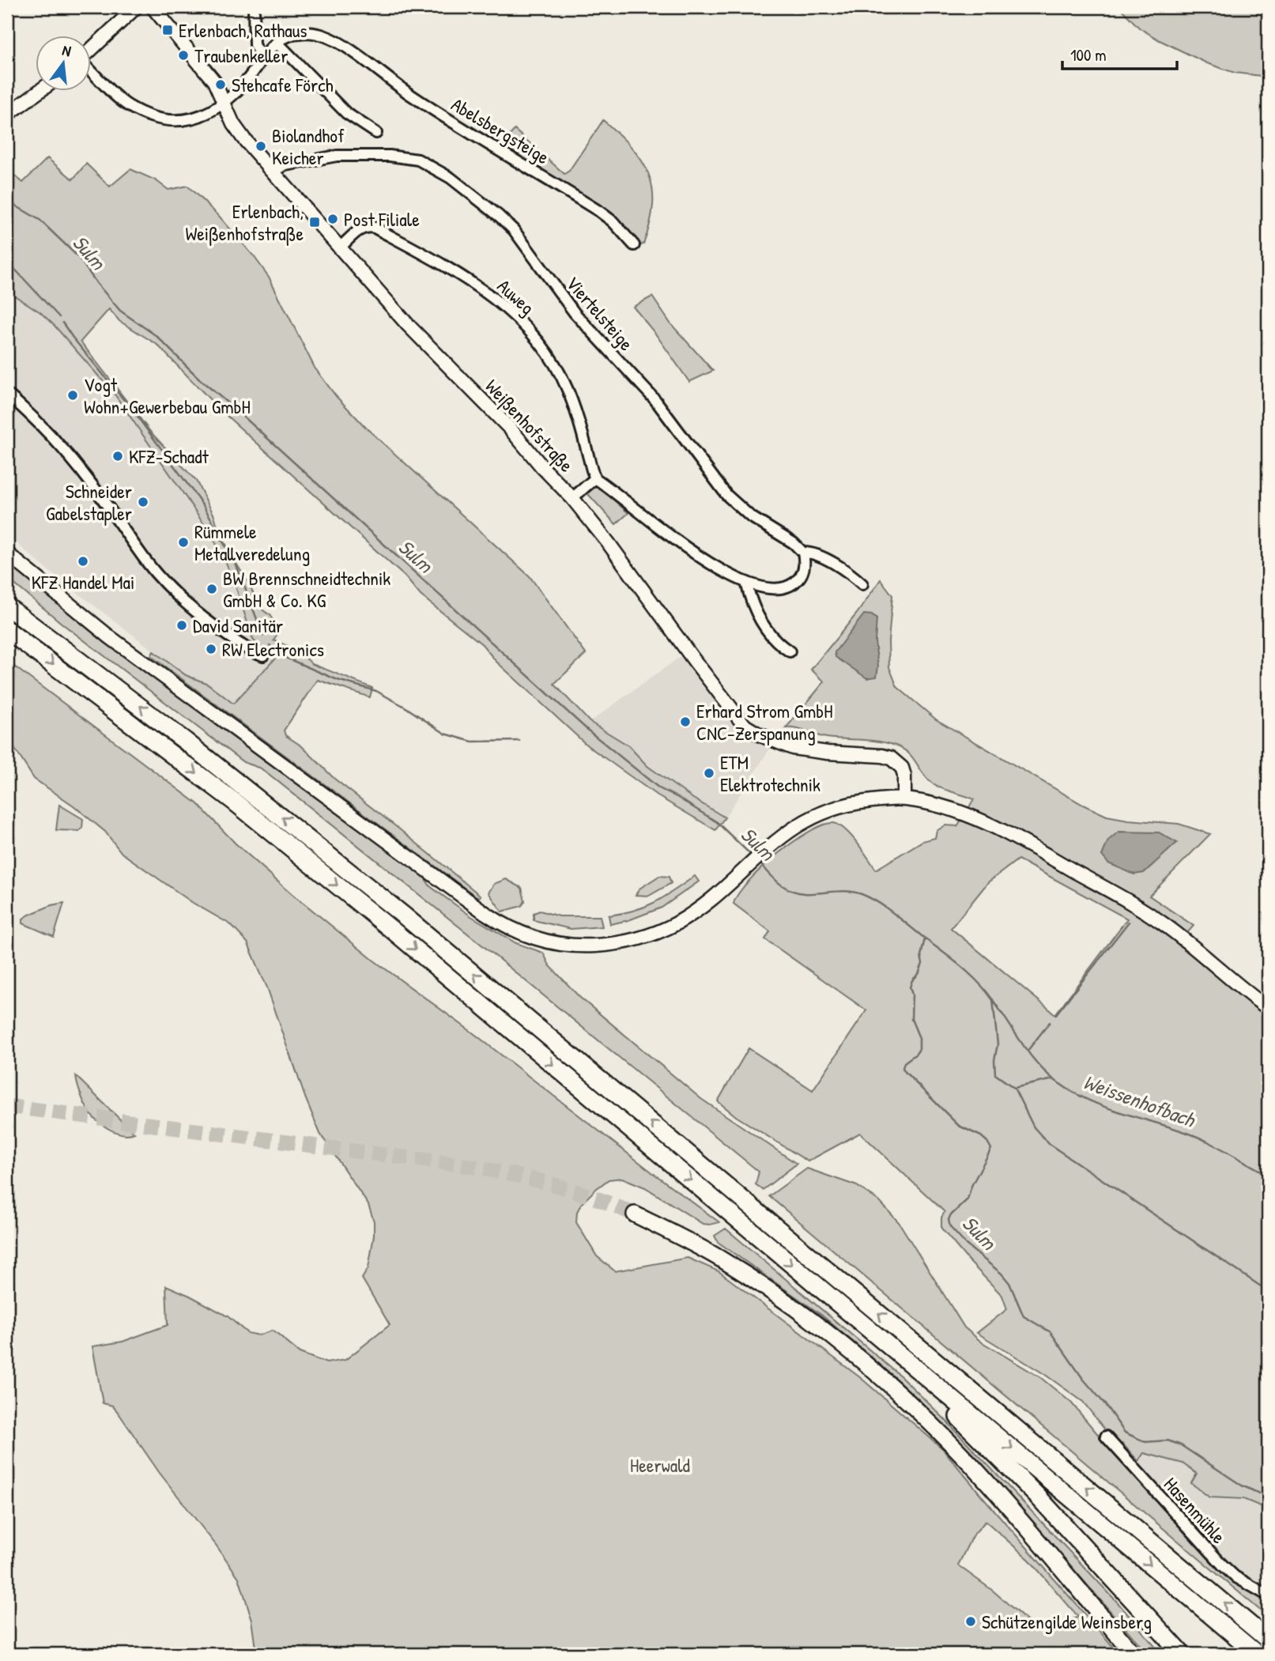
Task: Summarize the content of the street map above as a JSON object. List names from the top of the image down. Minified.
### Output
{"streets":{"street":["Abelsbergsteige","Auweg","Viertelsteige","Weißenhofstraße","Hasenmühle"]},"crossings":[["Auweg","Weißenhofstraße"],["Viertelsteige","Weißenhofstraße"]],"water":["Sulm","Weissenhofbach"],"parks":["Heerwald"],"places":{"transit":["Erlenbach, Rathaus","Erlenbach, Weißenhofstraße"],"other":["Traubenkeller","Stehcafe Förch","Biolandhof Keicher","Post Filiale","Vogt Wohn+Gewerbebau GmbH","KFZ-Schadt","Schneider Gabelstapler","Rümmele Metallveredelung","KFZ Handel Mai","BW Brennschneidtechnik GmbH & Co. KG","David Sanitär","RW Electronics","Erhard Strom GmbH CNC-Zerspanung","ETM Elektrotechnik","Schützengilde Weinsberg"]},"scale_bar":"100 m","north":"top"}
